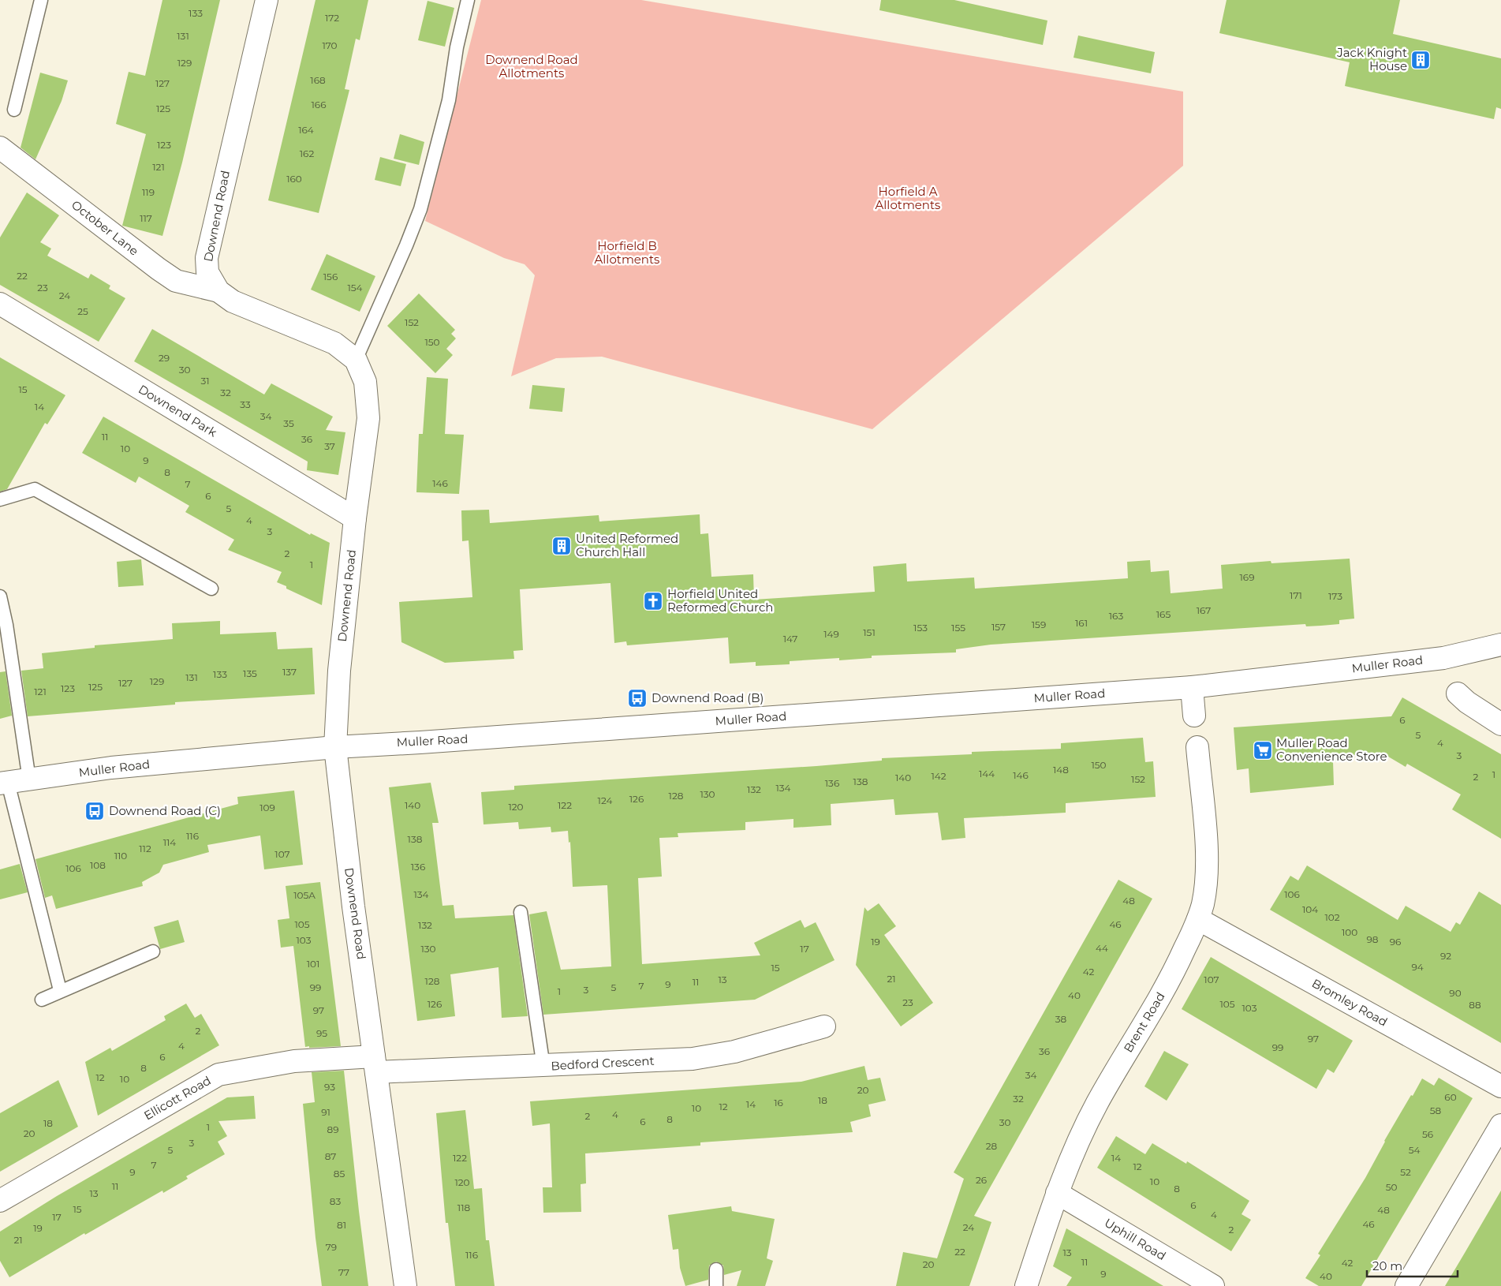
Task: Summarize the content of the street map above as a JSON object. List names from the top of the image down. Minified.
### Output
{"streets":{"street":["Downend Road","October Lane","Downend Park","Muller Road","Bromley Road","Brent Road","Bedford Crescent","Ellicott Road","Uphill Road"]},"crossings":[["Downend Road","October Lane"],["Downend Road","Downend Park"],["Downend Road","Muller Road"],["Downend Road","Bedford Crescent"],["Downend Road","Ellicott Road"],["Bromley Road","Brent Road"],["Brent Road","Uphill Road"],["Bedford Crescent","Ellicott Road"]],"parks":["Downend Road Allotments","Horfield A Allotments","Horfield B Allotments"],"places":{"building":["Jack Knight House","United Reformed Church Hall"],"church":["Horfield United Reformed Church"],"bus stop":["Downend Road (B)","Downend Road (C)"],"supermarket":["Muller Road Convenience Store"]},"house_numbers":["133","172","131","170","129","168","127","166","125","164","123","162","121","160","119","117","22","156","23","154","24","25","152","150","29","30","31","15","32","33","14","34","35","11","36","37","10","9","8","146","7","6","5","4","3","2","1","169","171","173","167","165","163","161","159","157","153","155","151","149","147","137","135","133","131","129","127","125","123","121","6","5","4","3","150","148","144","1","146","142","2","140","152","138","136","134","132","130","128","126","124","140","122","120","109","116","138","114","112","107","110","108","136","106","134","106","105A","48","104","102","105","46","132","100","98","103","19","96","44","130","17","92","101","94","15","42","21","13","107","128","11","9","7","99","5","3","1","90","40","23","126","105","88","103","97","38","2","95","97","4","99","36","6","8","34","12","10","93","20","60","32","18","16","14","12","10","58","91","4","2","8","6","30","18","1","89","20","56","3","28","5","54","87","122","14","7","12","9","52","85","26","10","120","11","50","8","13","83","6","118","15","48","4","17","46","81","24","19","2","21","79","22","13","116","11","42","20","77","9","40"],"scale_bar":"20 m"}
